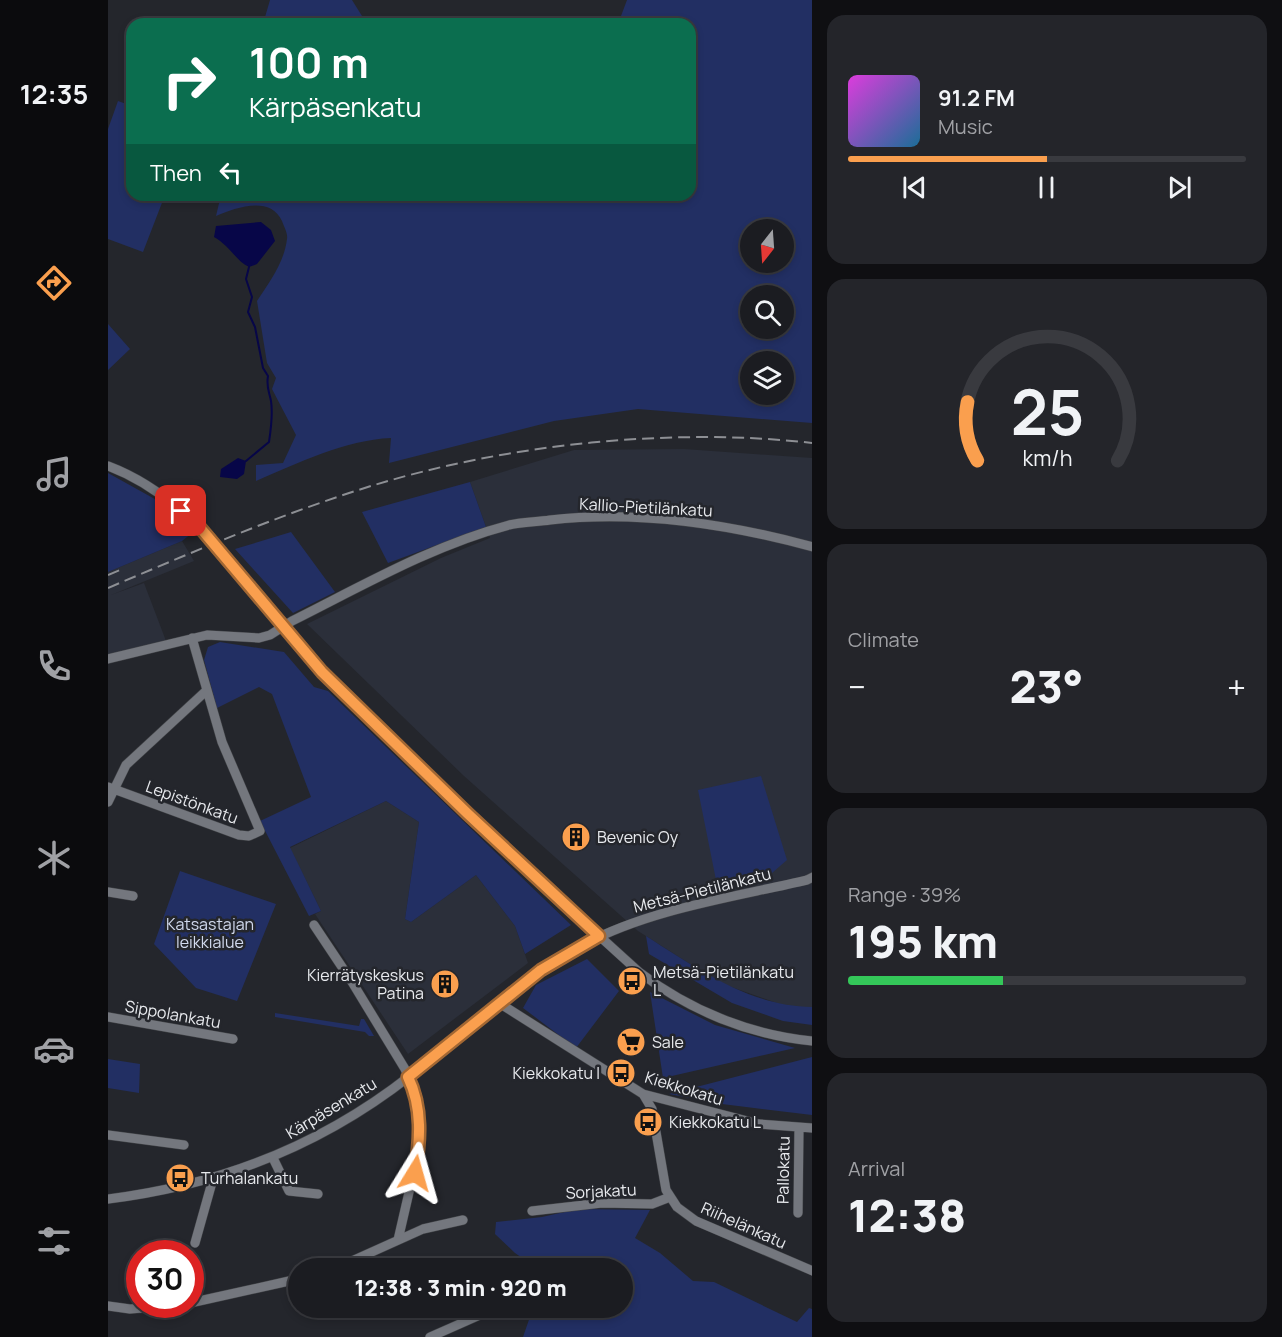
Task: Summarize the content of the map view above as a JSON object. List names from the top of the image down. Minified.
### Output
{"streets":{"street":["Kallio-Pietilänkatu","Lepistönkatu","Metsä-Pietilänkatu","Sippolankatu","Kiekkokatu","Kärpäsenkatu","Pallokatu","Sorjakatu","Riihelänkatu"]},"crossings":[["Metsä-Pietilänkatu","Kärpäsenkatu"],["Kiekkokatu","Kärpäsenkatu"],["Kiekkokatu","Pallokatu"],["Sorjakatu","Riihelänkatu"]],"parks":["Katsastajan leikkialue"],"places":{"building":["Bevenic Oy","Kierrätyskeskus Patina"],"bus stop":["Metsä-Pietilänkatu L","Kiekkokatu I","Kiekkokatu L","Turhalankatu"],"supermarket":["Sale"]},"north":"bottom","page":{"tabs":"12:35","turn":["100 m","Kärpäsenkatu"],"song":["91.2 FM","Music"],"then":"Then","tile":["Climate",["Range · 39%","195 km"],["Arrival","12:38"]],"heat":["−","23°","+"],"limit":"30","trip":"12:38 · 3 min · 920 m","gauge":["25","km/h"]}}
